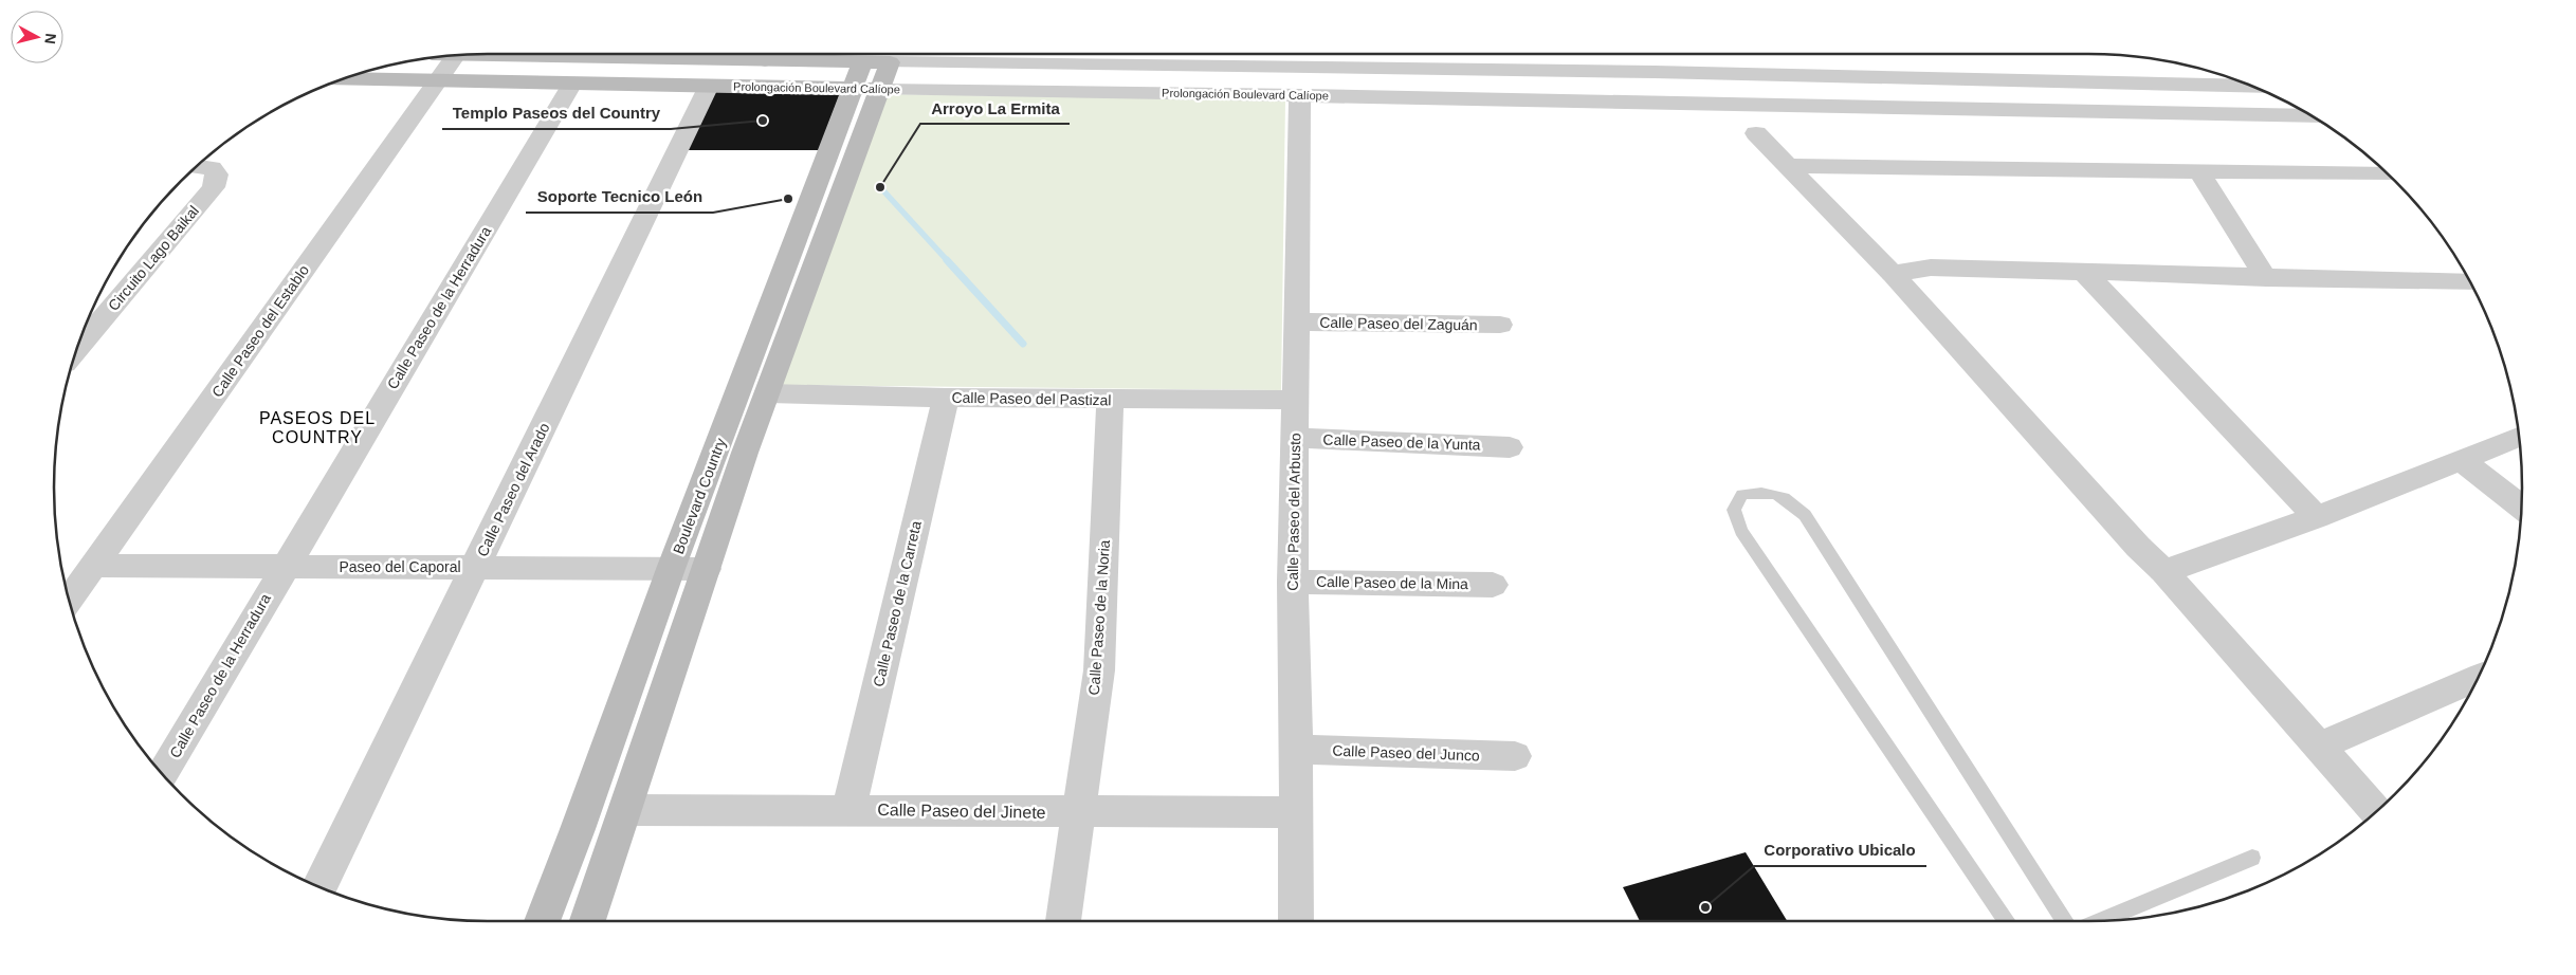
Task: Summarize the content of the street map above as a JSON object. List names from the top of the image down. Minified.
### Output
{"streets":{"street":["Prolongación Boulevard Calíope","Circuito Lago Baikal","Calle Paseo de la Herradura","Calle Paseo del Zaguán","Calle Paseo del Establo","Calle Paseo del Pastizal","Calle Paseo de la Yunta","Calle Paseo del Arado","Boulevard Country","Calle Paseo del Arbusto","Paseo del Caporal","Calle Paseo de la Mina","Calle Paseo de la Carreta","Calle Paseo de la Noria","Calle Paseo del Junco","Calle Paseo del Jinete"]},"crossings":[["Prolongación Boulevard Calíope","Calle Paseo de la Herradura"],["Prolongación Boulevard Calíope","Calle Paseo del Establo"],["Prolongación Boulevard Calíope","Calle Paseo del Arado"],["Prolongación Boulevard Calíope","Boulevard Country"],["Prolongación Boulevard Calíope","Calle Paseo del Arbusto"],["Calle Paseo de la Herradura","Paseo del Caporal"],["Calle Paseo del Zaguán","Calle Paseo del Arbusto"],["Calle Paseo del Establo","Paseo del Caporal"],["Calle Paseo del Pastizal","Boulevard Country"],["Calle Paseo del Pastizal","Calle Paseo del Arbusto"],["Calle Paseo del Pastizal","Calle Paseo de la Carreta"],["Calle Paseo del Pastizal","Calle Paseo de la Noria"],["Calle Paseo de la Yunta","Calle Paseo del Arbusto"],["Calle Paseo del Arado","Paseo del Caporal"],["Boulevard Country","Paseo del Caporal"],["Boulevard Country","Calle Paseo del Jinete"],["Calle Paseo del Arbusto","Calle Paseo de la Mina"],["Calle Paseo del Arbusto","Calle Paseo del Junco"],["Calle Paseo del Arbusto","Calle Paseo del Jinete"],["Calle Paseo de la Carreta","Calle Paseo del Jinete"],["Calle Paseo de la Noria","Calle Paseo del Jinete"]],"districts":["PASEOS DEL COUNTRY"],"places":["Templo Paseos del Country","Arroyo La Ermita","Soporte Tecnico León","Corporativo Ubicalo"],"north":"right"}
